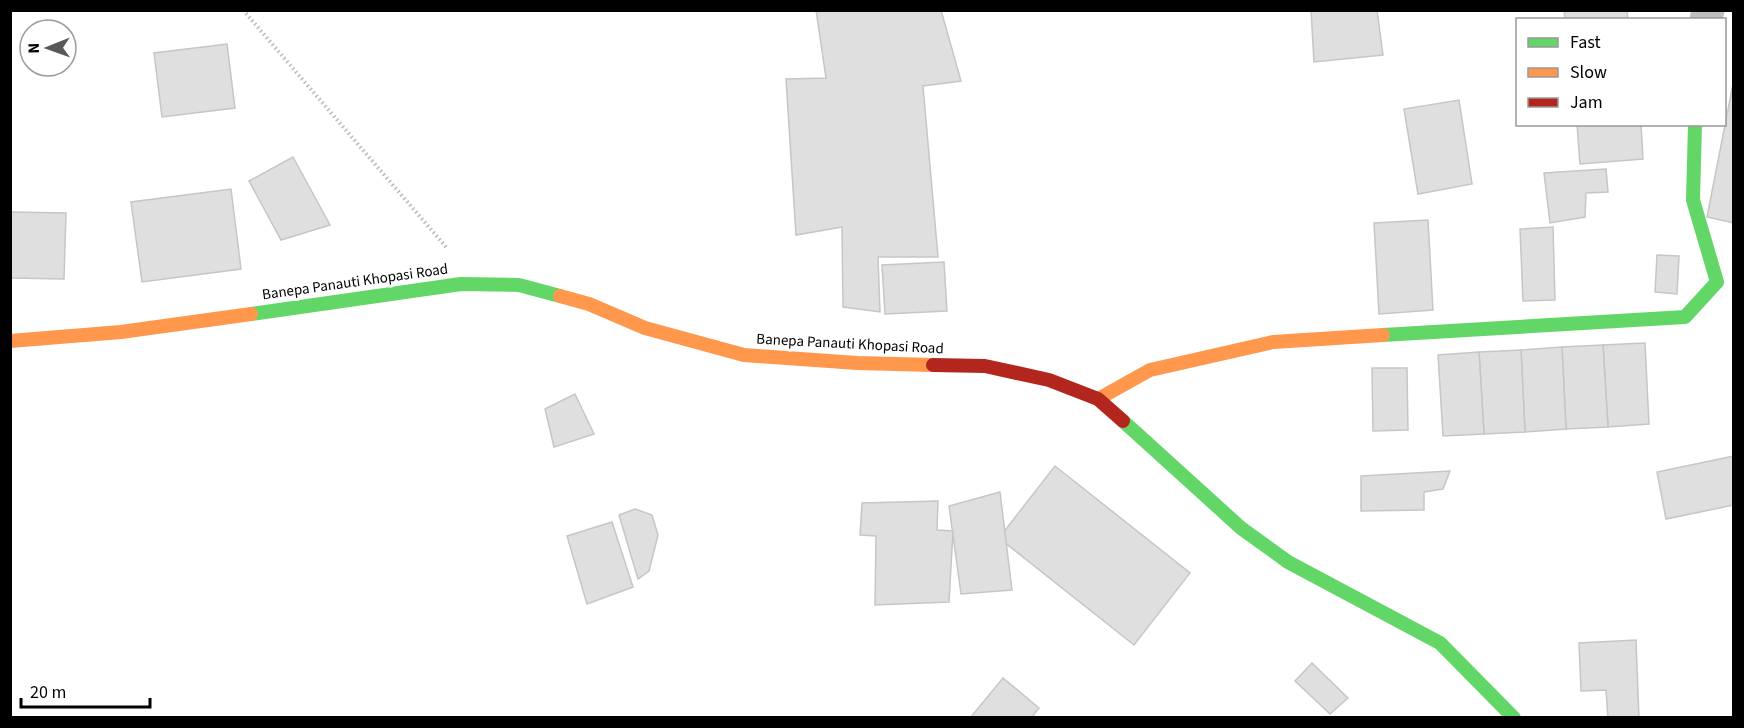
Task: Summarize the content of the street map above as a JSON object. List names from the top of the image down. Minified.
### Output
{"streets":{"main road":["Banepa Panauti Khopasi Road"]},"legend":["Fast","Slow","Jam"],"scale_bar":"20 m","north":"left"}
